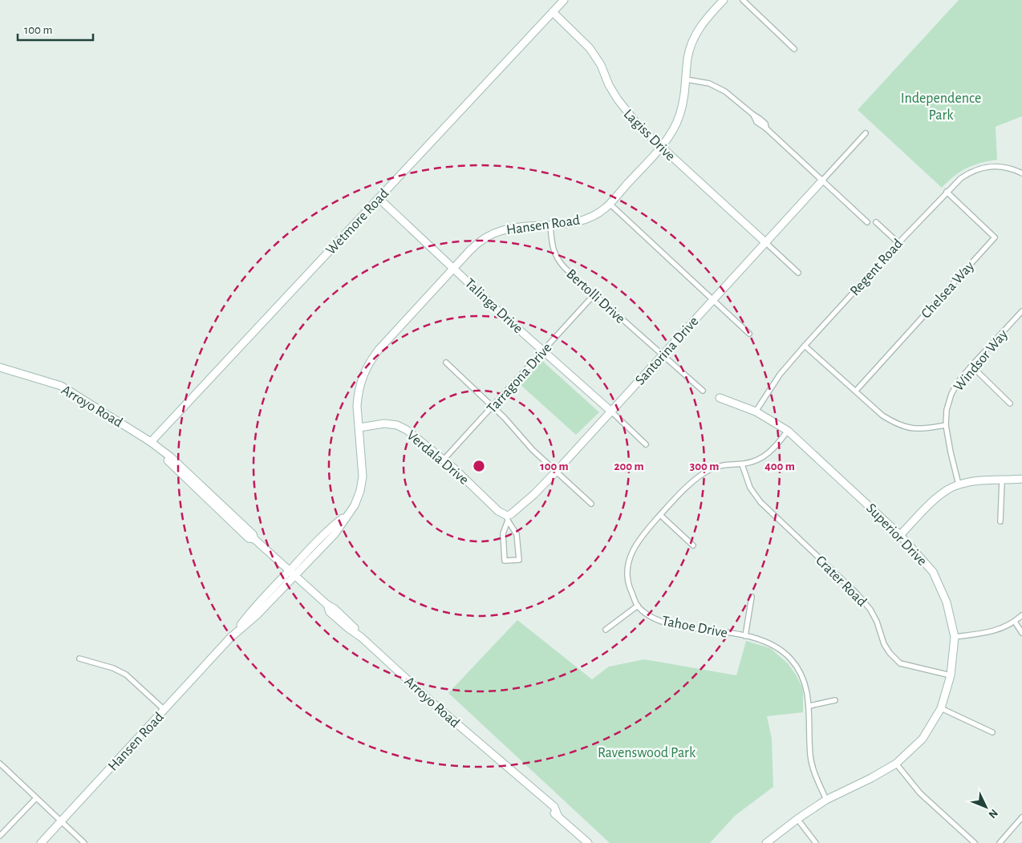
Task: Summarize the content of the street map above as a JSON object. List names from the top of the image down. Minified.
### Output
{"streets":{"street":["Lagiss Drive","Wetmore Road","Hansen Road","Regent Road","Chelsea Way","Bertolli Drive","Talinga Drive","Santorina Drive","Windsor Way","Tarragona Drive","Arroyo Road","Verdala Drive","Superior Drive","Crater Road","Tahoe Drive"]},"crossings":[["Lagiss Drive","Wetmore Road"],["Lagiss Drive","Hansen Road"],["Lagiss Drive","Santorina Drive"],["Wetmore Road","Talinga Drive"],["Wetmore Road","Arroyo Road"],["Hansen Road","Bertolli Drive"],["Hansen Road","Talinga Drive"],["Hansen Road","Arroyo Road"],["Hansen Road","Verdala Drive"],["Regent Road","Chelsea Way"],["Regent Road","Superior Drive"],["Bertolli Drive","Santorina Drive"],["Bertolli Drive","Tarragona Drive"],["Talinga Drive","Santorina Drive"],["Talinga Drive","Tarragona Drive"],["Santorina Drive","Verdala Drive"],["Tarragona Drive","Verdala Drive"],["Superior Drive","Crater Road"],["Superior Drive","Tahoe Drive"],["Crater Road","Tahoe Drive"]],"parks":["Independence Park","Ravenswood Park"],"scale_bar":"100 m","north":"bottom right","rings":["100 m","200 m","300 m","400 m"]}
